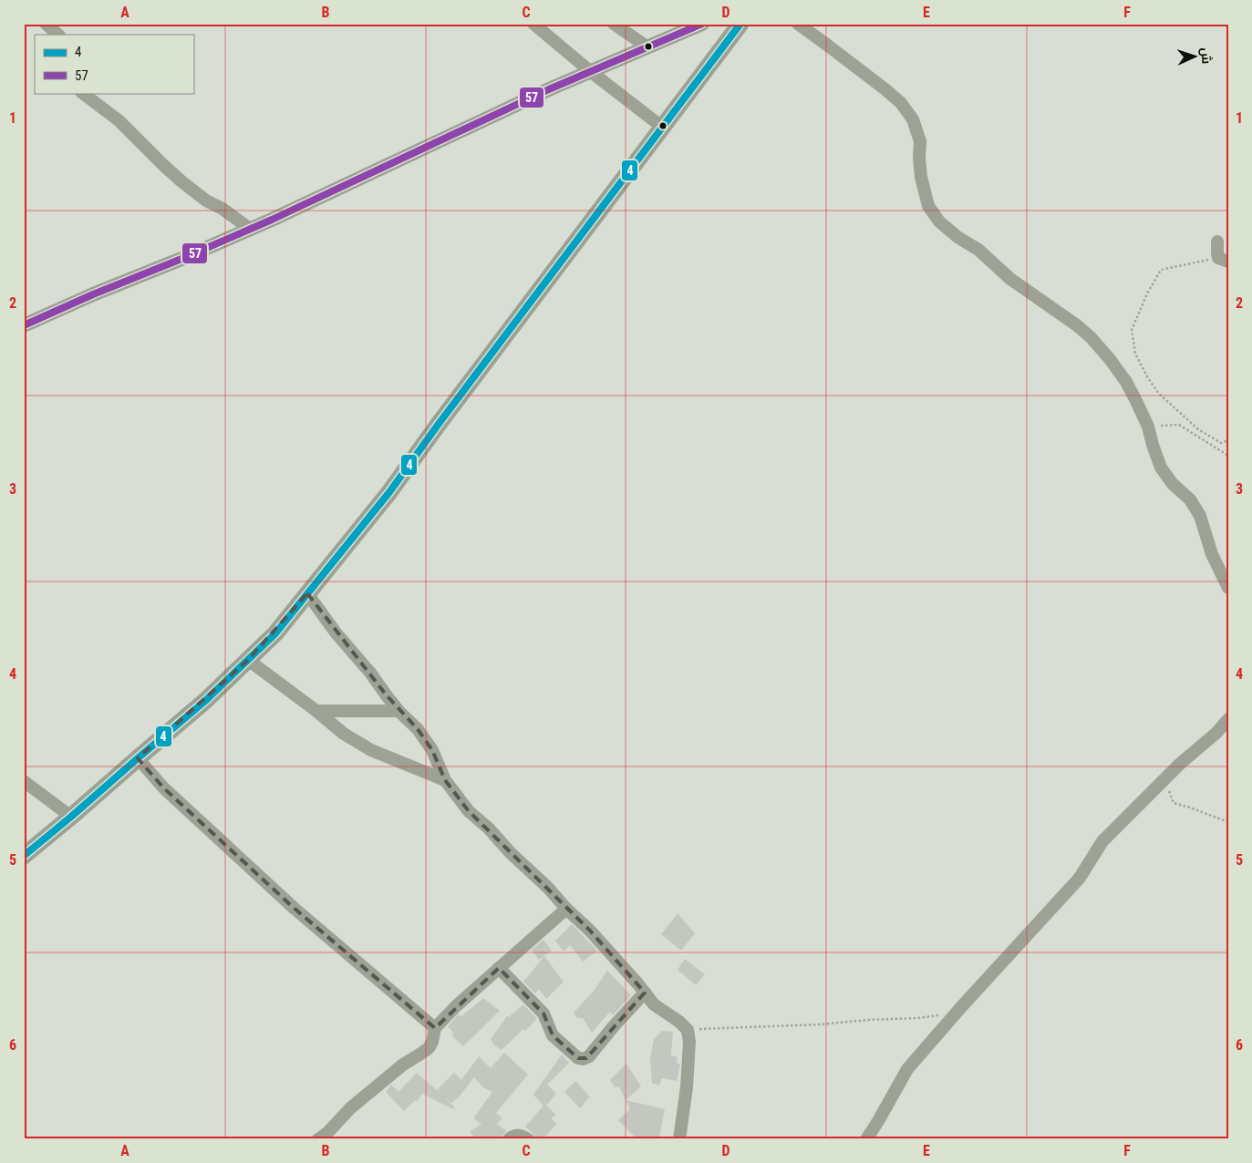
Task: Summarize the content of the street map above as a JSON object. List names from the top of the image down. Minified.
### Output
{"lines":["transit line 4","transit line 57"],"legend":["4","57"],"north":"right","grid":{"columns":["A","B","C","D","E","F"],"rows":["1","2","3","4","5","6"]}}
